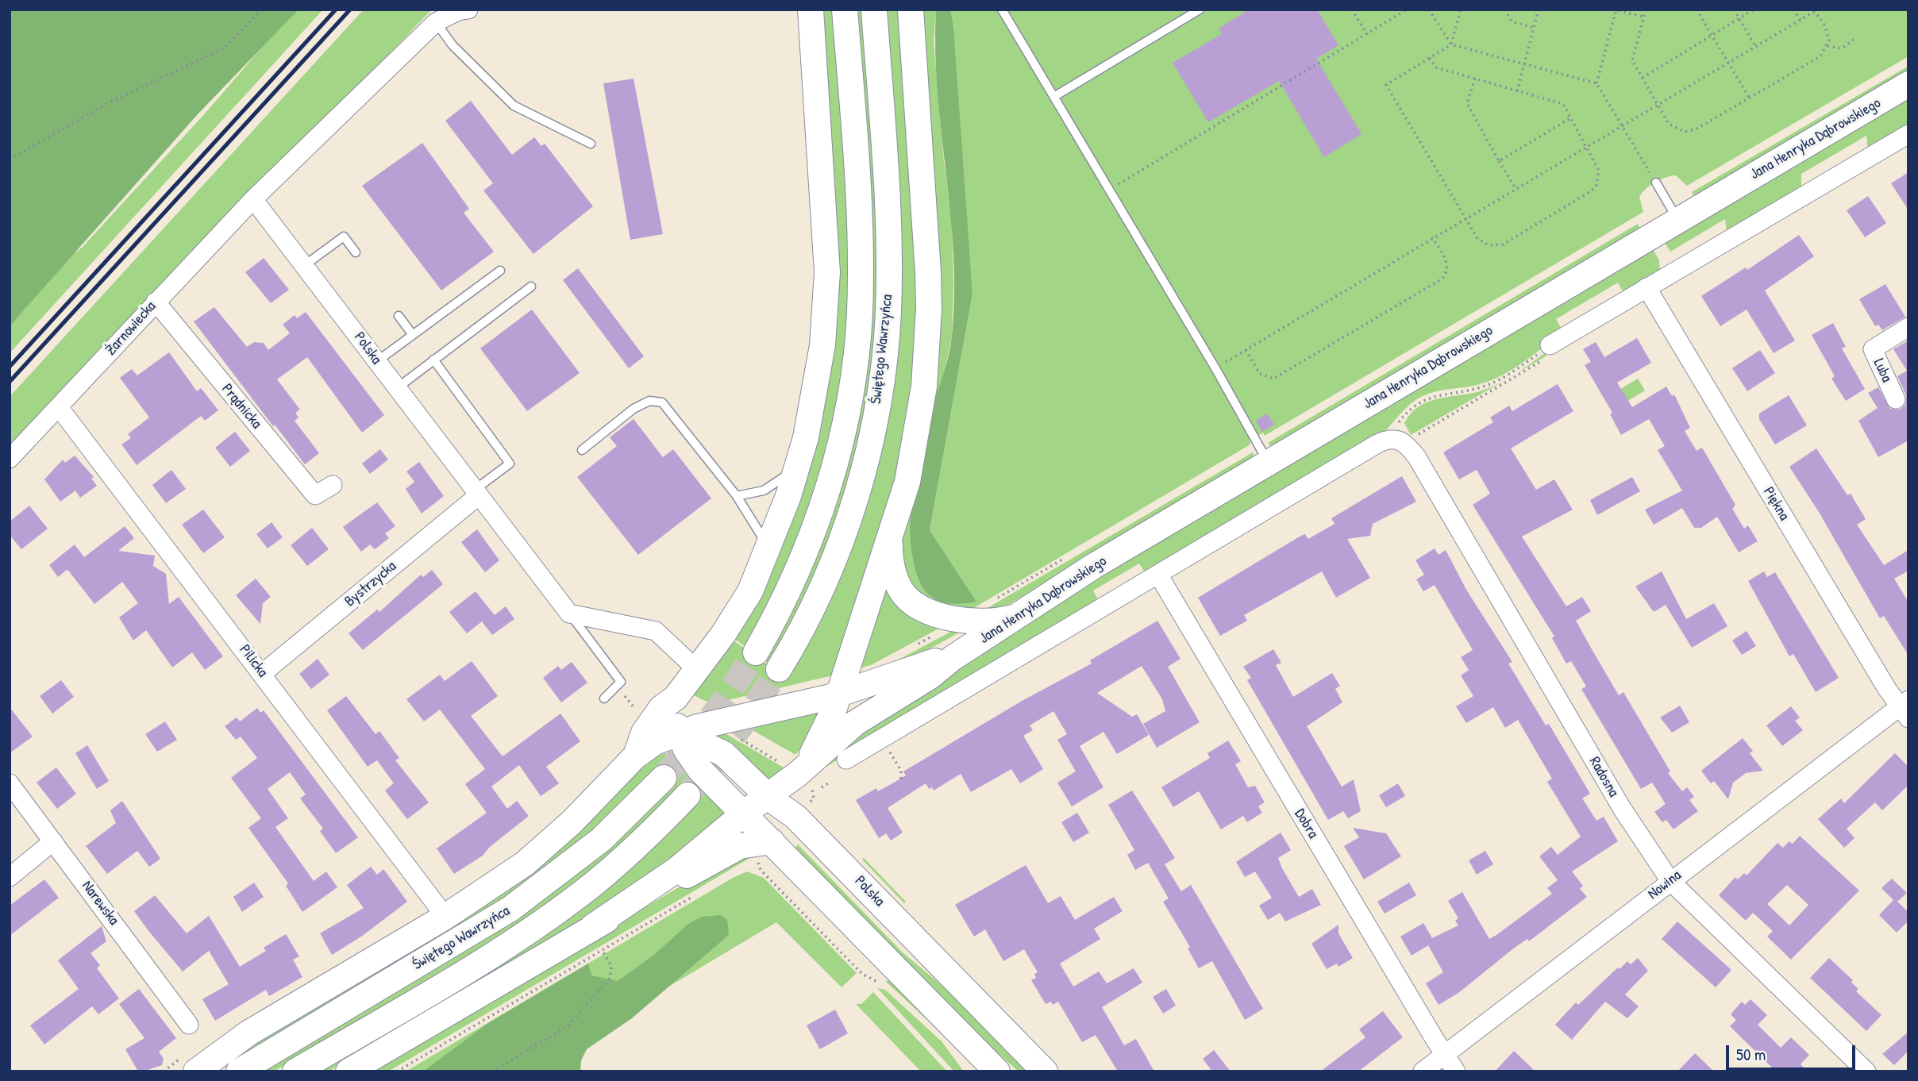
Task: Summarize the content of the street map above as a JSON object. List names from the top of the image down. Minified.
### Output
{"streets":{"main road":["Jana Henryka Dąbrowskiego","Polska","Świętego Wawrzyńca"],"street":["Żarnowiecka","Luba","Prądnicka","Piękna","Bystrzycka","Pilicka","Radosna","Dobra","Nowina","Narewska"]},"crossings":[["Jana Henryka Dąbrowskiego","Polska"],["Jana Henryka Dąbrowskiego","Radosna"],["Żarnowiecka","Polska"],["Żarnowiecka","Prądnicka"],["Żarnowiecka","Pilicka"],["Polska","Bystrzycka"],["Piękna","Nowina"],["Bystrzycka","Pilicka"],["Radosna","Nowina"],["Dobra","Nowina"]],"scale_bar":"50 m"}
